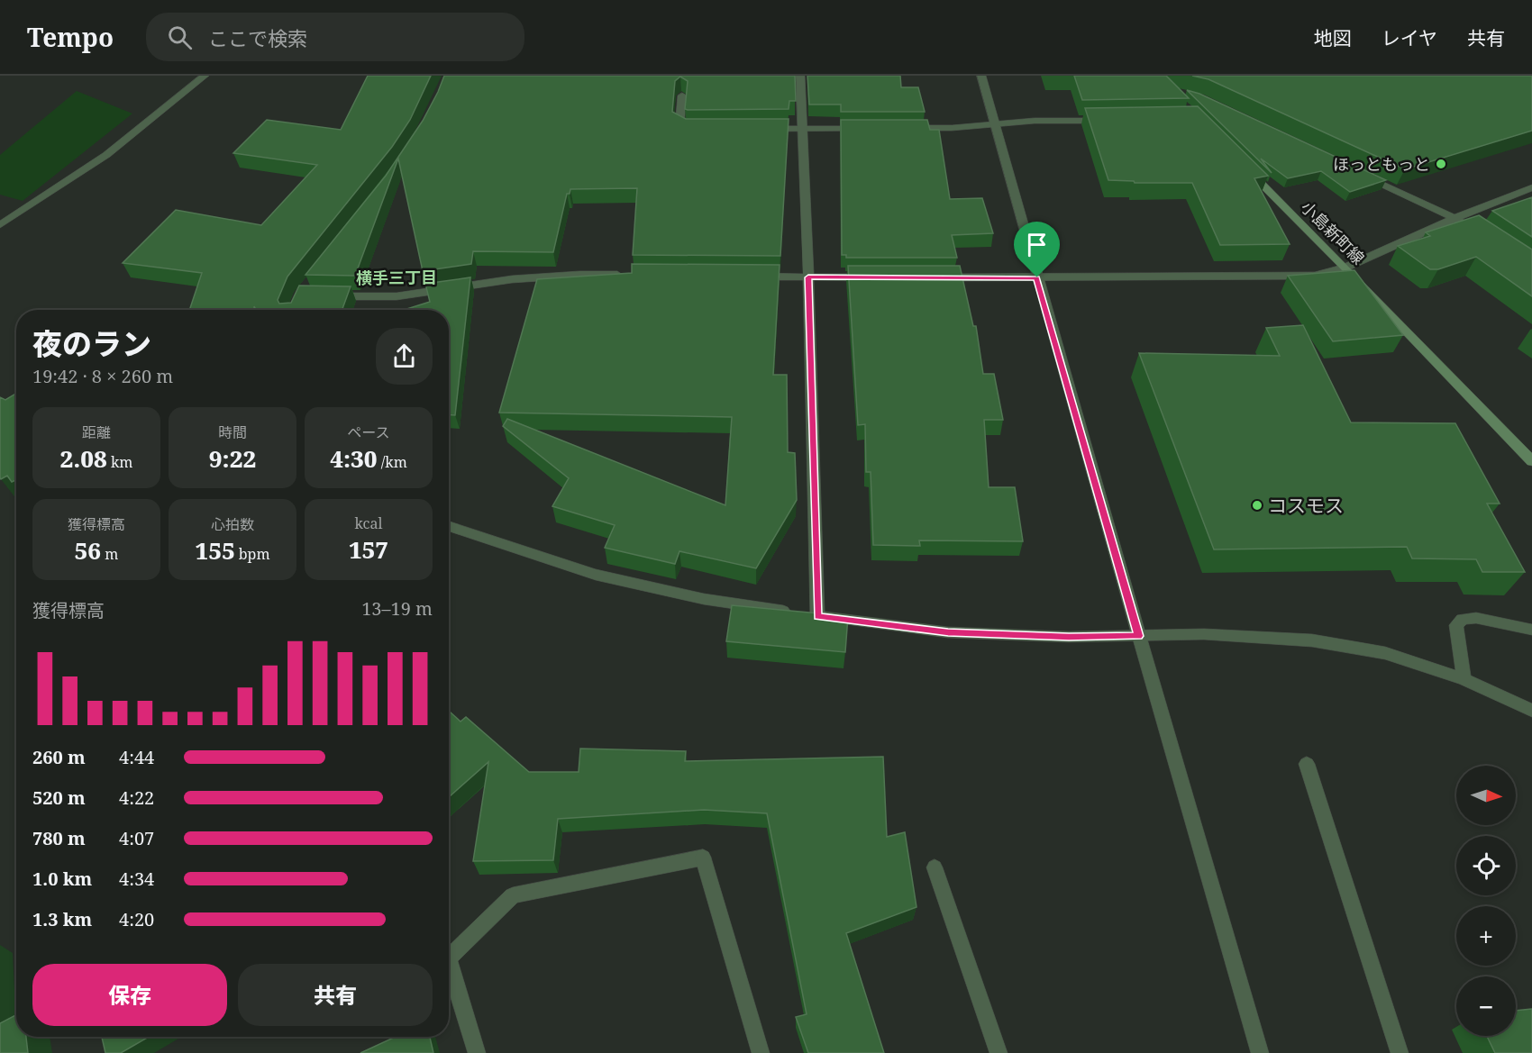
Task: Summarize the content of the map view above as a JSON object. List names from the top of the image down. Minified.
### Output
{"streets":{"main road":["小島新町線"]},"districts":["横手三丁目"],"places":["ほっともっと","コスモス"],"north":"right","page":{"header":"Tempo","search":"ここで検索","nav":["地図","レイヤ","共有"],"heading":["夜のラン","19:42 · 8 × 260 m"],"stats":[["距離","2.08 km"],["時間","9:22"],["ペース","4:30 /km"],["獲得標高","56 m"],["心拍数","155 bpm"],["kcal","157"]],"chart":["獲得標高","13–19 m"],"list":[{"name":"260 m","note":"4:44"},{"name":"520 m","note":"4:22"},{"name":"780 m","note":"4:07"},{"name":"1.0 km","note":"4:34"},{"name":"1.3 km","note":"4:20"}],"map_buttons":["+","−"],"buttons":["保存","共有"]}}
